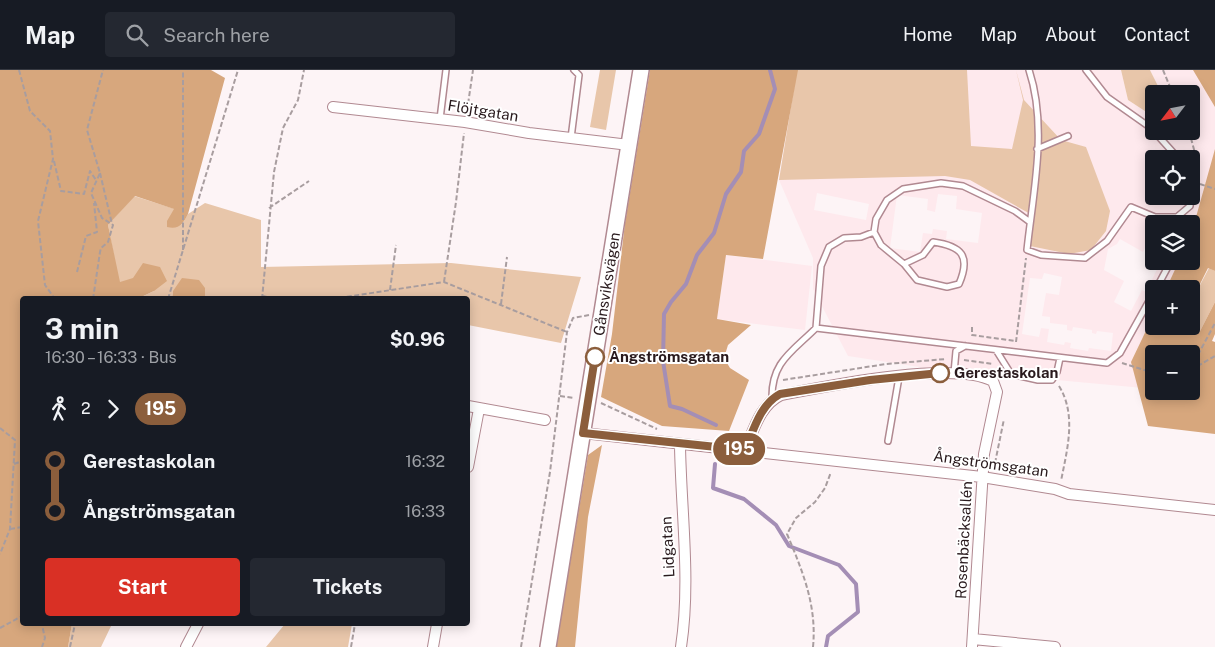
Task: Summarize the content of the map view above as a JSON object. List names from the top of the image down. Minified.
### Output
{"streets":{"main road":["Gånsviksvägen"],"street":["Flöjtgatan","Ångströmsgatan","Rosenbäcksallén","Lidgatan"]},"crossings":[["Flöjtgatan","Gånsviksvägen"],["Gånsviksvägen","Ångströmsgatan"],["Ångströmsgatan","Rosenbäcksallén"],["Ångströmsgatan","Lidgatan"]],"places":["Ångströmsgatan","Gerestaskolan"],"lines":["bus line 195"],"north":"bottom left","page":{"header":"Map","search":"Search here","nav":["Home","Map","About","Contact"],"on_map":"195","map_buttons":["+","−"],"heading":["3 min","16:30 – 16:33 · Bus","$0.96"],"legs":["2","195"],"list":[{"name":"Gerestaskolan","value":"16:32"},{"name":"Ångströmsgatan","value":"16:33"}],"buttons":["Start","Tickets"]}}
